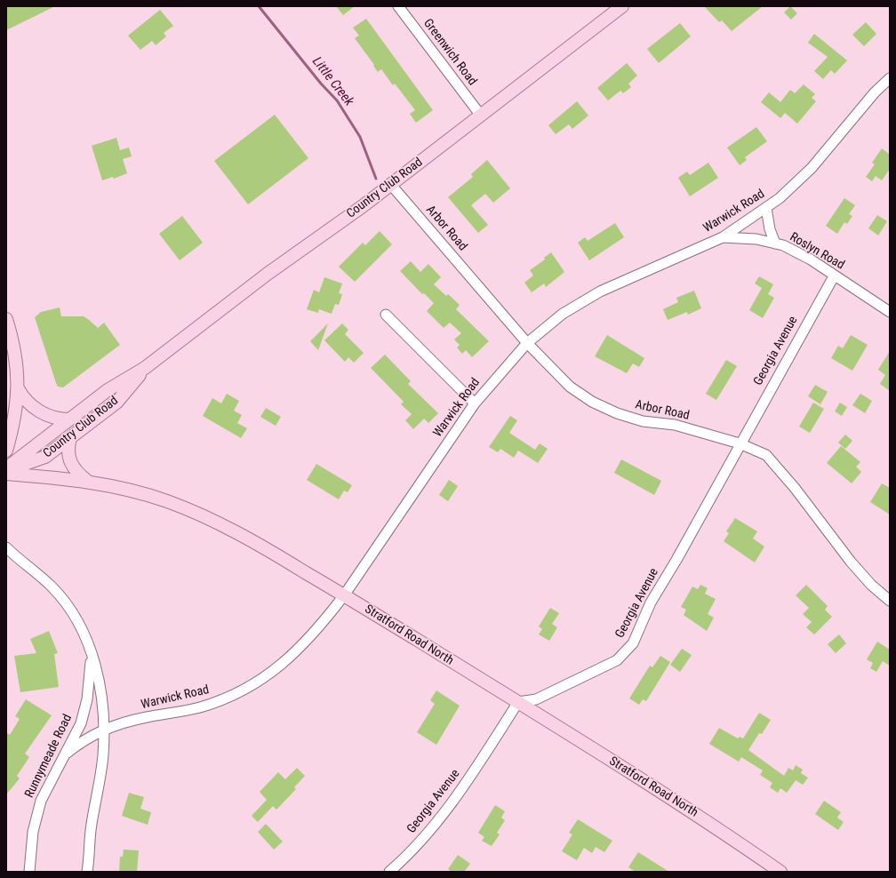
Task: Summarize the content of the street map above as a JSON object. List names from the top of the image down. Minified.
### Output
{"streets":{"main road":["Country Club Road","Stratford Road North"],"street":["Greenwich Road","Warwick Road","Arbor Road","Roslyn Road","Georgia Avenue","Runnymeade Road"]},"crossings":[["Greenwich Road","Country Club Road"],["Country Club Road","Arbor Road"],["Warwick Road","Arbor Road"],["Warwick Road","Roslyn Road"],["Warwick Road","Stratford Road North"],["Warwick Road","Runnymeade Road"],["Arbor Road","Georgia Avenue"],["Roslyn Road","Georgia Avenue"],["Georgia Avenue","Stratford Road North"]],"water":["Little Creek"]}
